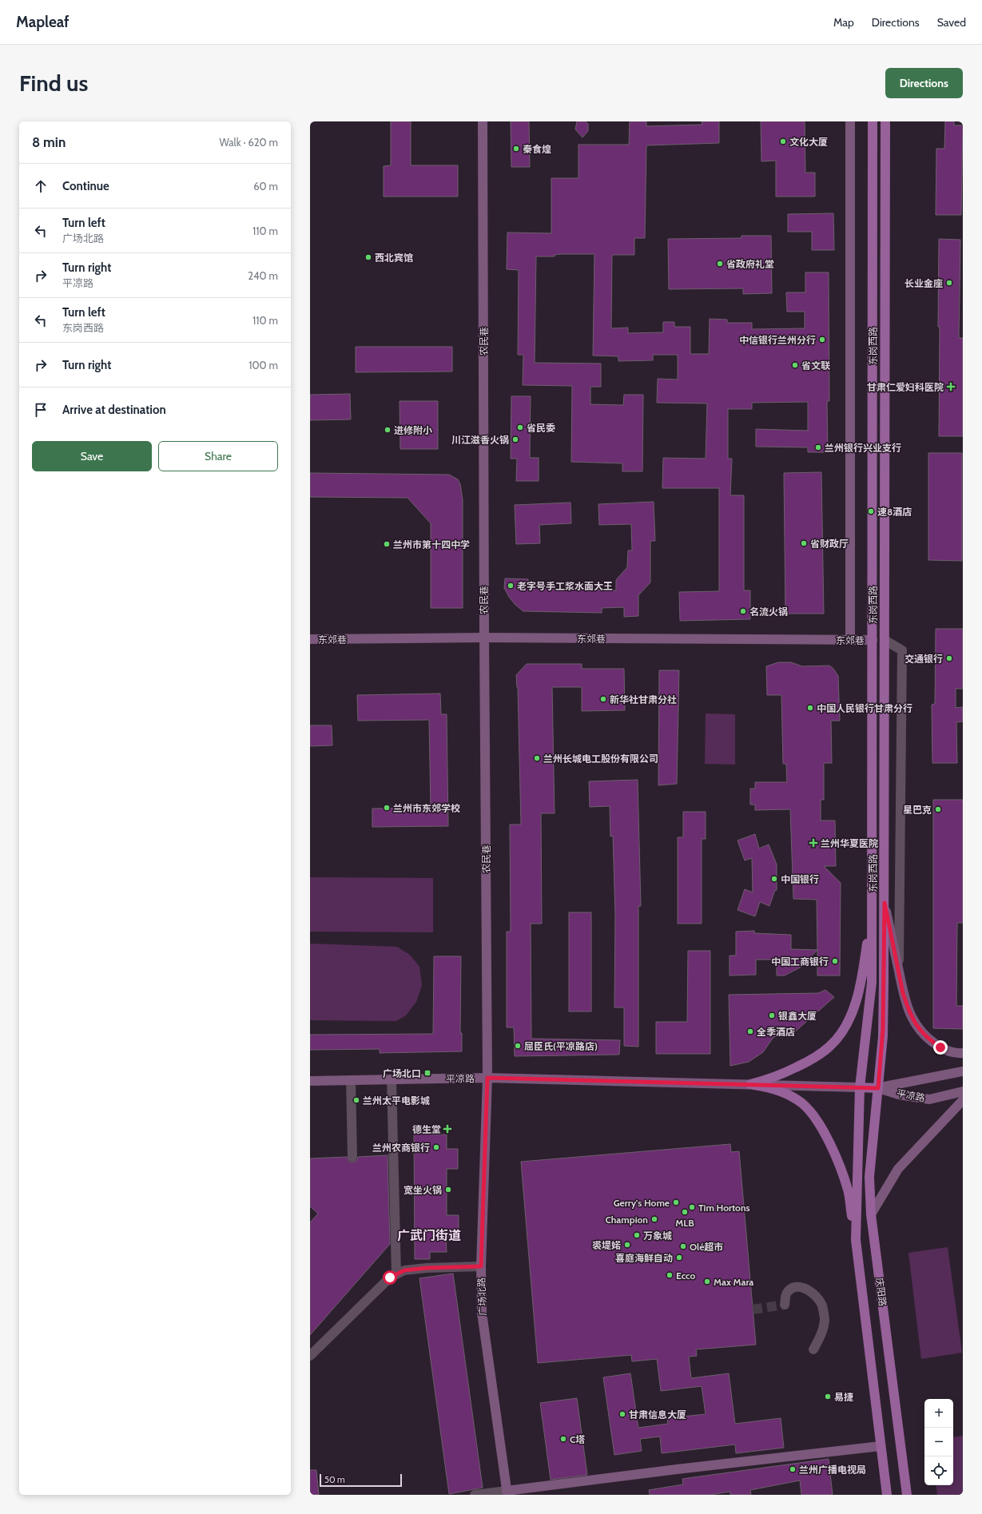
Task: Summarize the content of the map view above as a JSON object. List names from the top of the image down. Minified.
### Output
{"streets":{"main road":["东岗西路","平凉路","庆阳路"],"street":["农民巷","东郊巷","广场北路"]},"crossings":[["农民巷","东郊巷"],["农民巷","平凉路"],["农民巷","广场北路"],["东岗西路","东郊巷"],["东岗西路","平凉路"],["东岗西路","庆阳路"],["平凉路","庆阳路"],["平凉路","广场北路"]],"districts":["广武门街道"],"places":{"other":["文化大厦","秦食煌","西北宾馆","省政府礼堂","长业金座","中信银行兰州分行","省文联","省民委","进修附小","川江滋香火锅","兰州银行兴业支行","速8酒店","省财政厅","兰州市第十四中学","老字号手工浆水面大王","名流火锅","交通银行","新华社甘肃分社","中国人民银行甘肃分行","兰州长城电工股份有限公司","兰州市东郊学校","星巴克","中国银行","中国工商银行","银鑫大厦","全季酒店","屈臣氏(平凉路店)","兰州太平电影城","兰州农商银行","宽坐火锅","Gerry's Home","Tim Hortons","MLB","Champion","万象城","裘堤婼","Olé超市","喜庭海鲜自动","Ecco","Max Mara","易捷","甘肃信息大厦","C塔","兰州广播电视局"],"health":["甘肃仁爱妇科医院","兰州华夏医院","德生堂"],"transit":["广场北口"]},"scale_bar":"50 m","page":{"header":"Mapleaf","nav":["Map","Directions","Saved"],"buttons":["Directions",["Save","Share"]],"title":"Find us","heading":["8 min","Walk · 620 m"],"list":[["Continue","60 m"],["Turn left","广场北路","110 m"],["Turn right","平凉路","240 m"],["Turn left","东岗西路","110 m"],["Turn right","100 m"],"Arrive at destination"],"map_buttons":["+","−"],"scale":"50 m"}}
